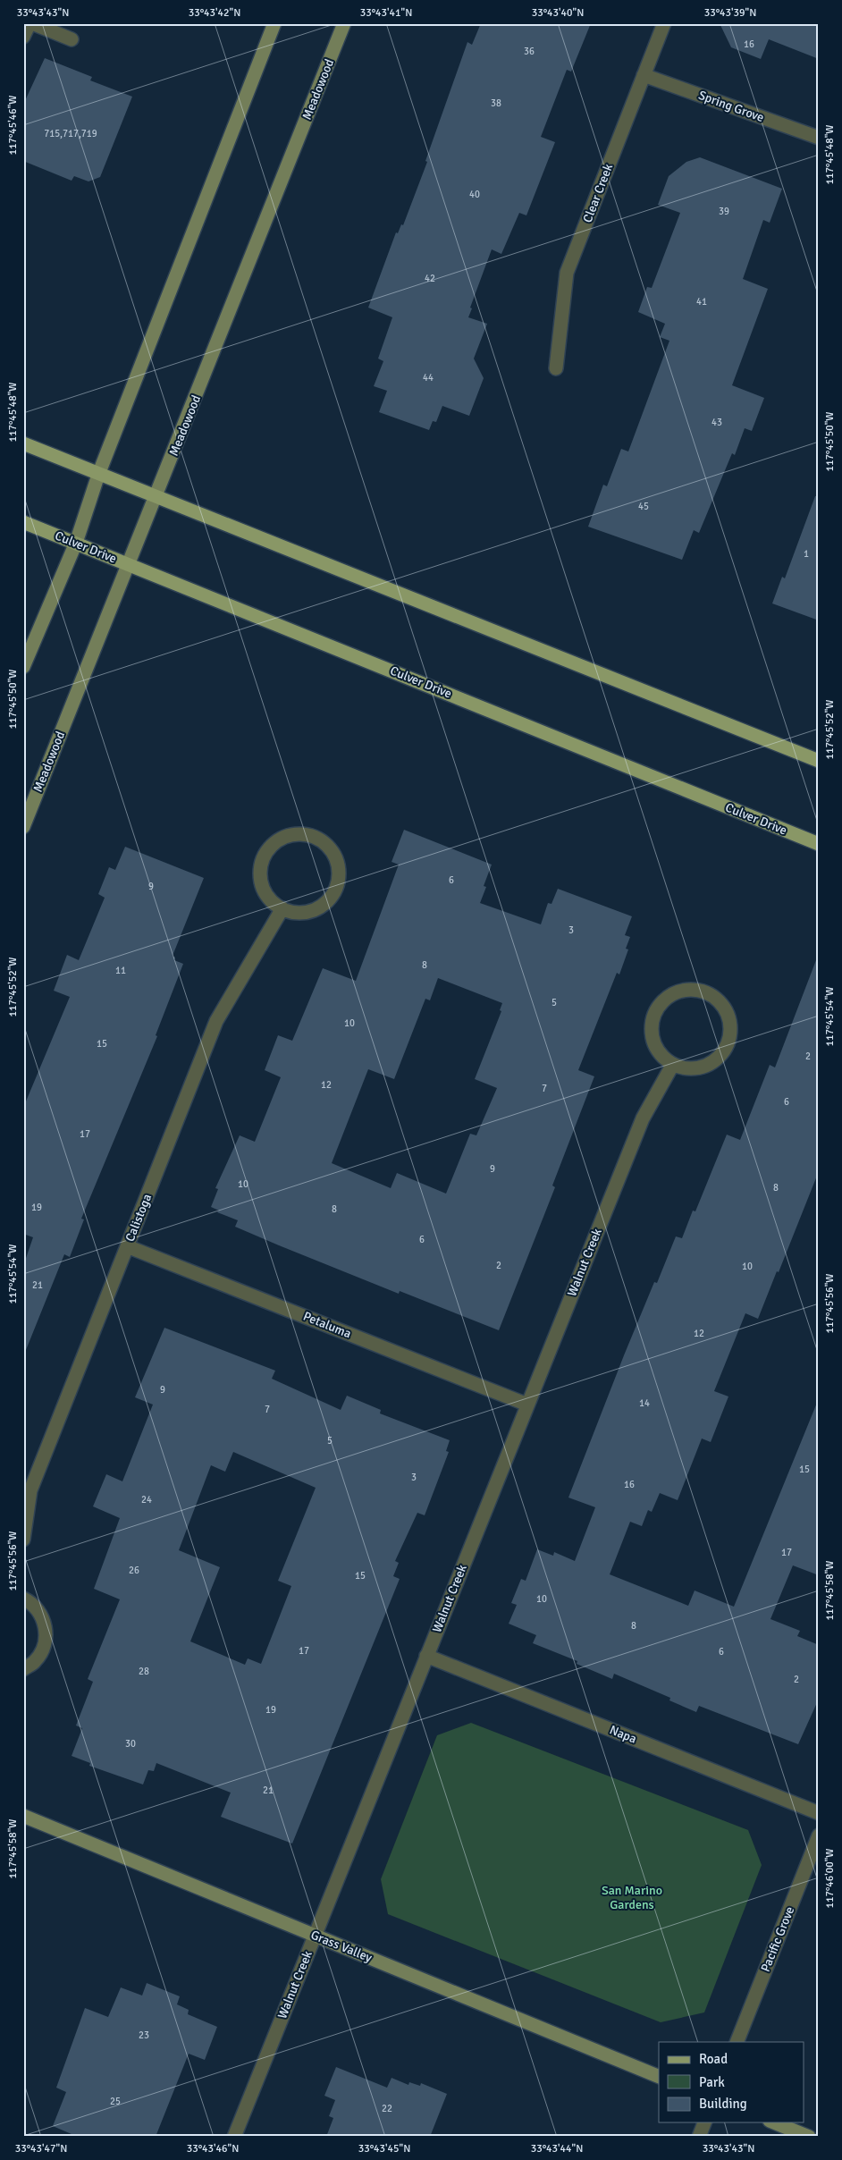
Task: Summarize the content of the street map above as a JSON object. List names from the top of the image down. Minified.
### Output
{"streets":{"main road":["Meadowood","Culver Drive","Grass Valley"],"street":["Spring Grove","Clear Creek","Calistoga","Walnut Creek","Petaluma","Napa","Pacific Grove"]},"crossings":[["Meadowood","Culver Drive"],["Spring Grove","Clear Creek"],["Calistoga","Petaluma"],["Walnut Creek","Petaluma"],["Walnut Creek","Napa"],["Walnut Creek","Grass Valley"]],"parks":["San Marino Gardens"],"house_numbers":["16","36","38","715,717,719","40","39","42","41","44","43","45","1","6","9","3","8","11","5","10","15","2","12","7","6","17","9","10","8","19","8","6","2","10","21","12","9","14","7","5","15","3","16","24","17","26","15","10","8","17","6","28","2","19","30","21","23","25","22"],"legend":["Road","Park","Building"],"coordinates":["33°43'43\"N","33°43'42\"N","33°43'41\"N","33°43'40\"N","33°43'39\"N","117°45'46\"W","117°45'48\"W","117°45'50\"W","117°45'52\"W","117°45'54\"W","117°45'56\"W","117°45'58\"W","117°46'00\"W","33°43'47\"N","33°43'46\"N","33°43'45\"N","33°43'44\"N"]}
